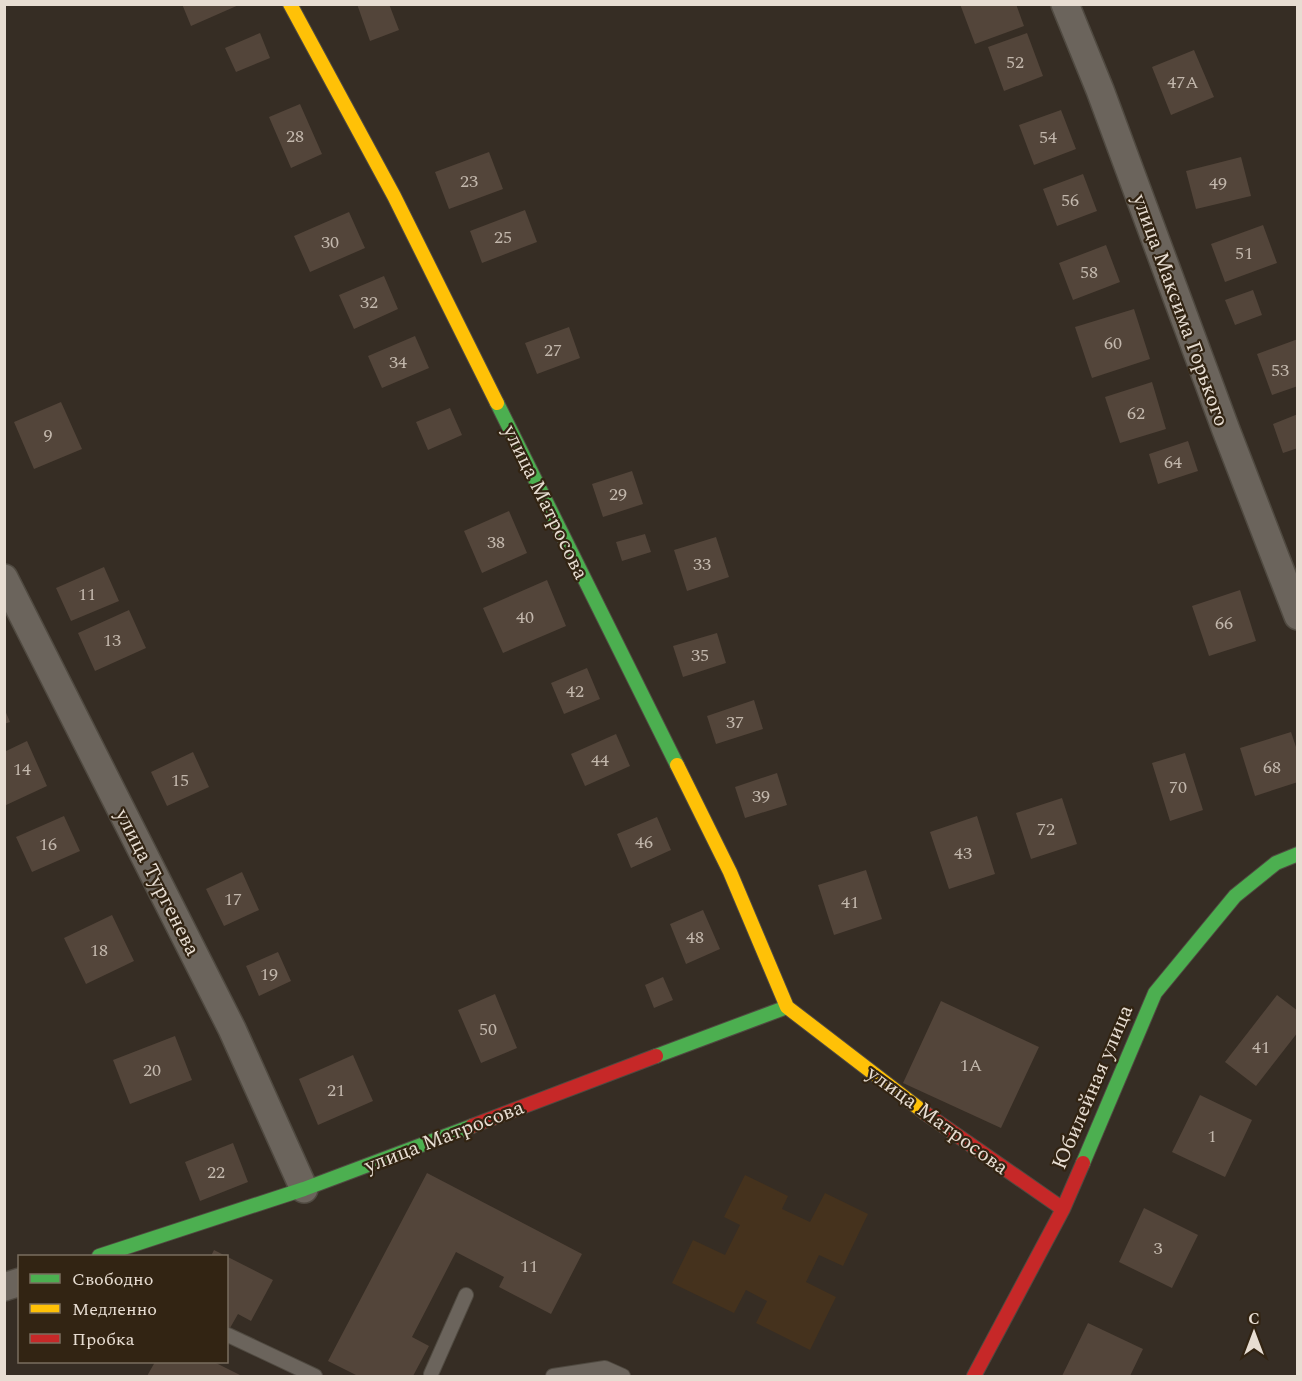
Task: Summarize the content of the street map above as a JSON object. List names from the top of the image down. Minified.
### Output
{"streets":{"street":["улица Максима Горького","улица Матросова","улица Тургенева","Юбилейная улица"]},"crossings":[["улица Матросова","улица Тургенева"],["улица Матросова","Юбилейная улица"]],"house_numbers":["52","47А","28","54","23","49","56","25","30","51","58","32","60","27","34","53","62","9","64","29","38","33","11","40","66","13","35","42","37","44","68","14","15","70","39","72","46","16","43","17","41","48","18","19","50","41","1А","20","21","1","22","3","11"],"legend":["Свободно","Медленно","Пробка"],"north":"top"}
